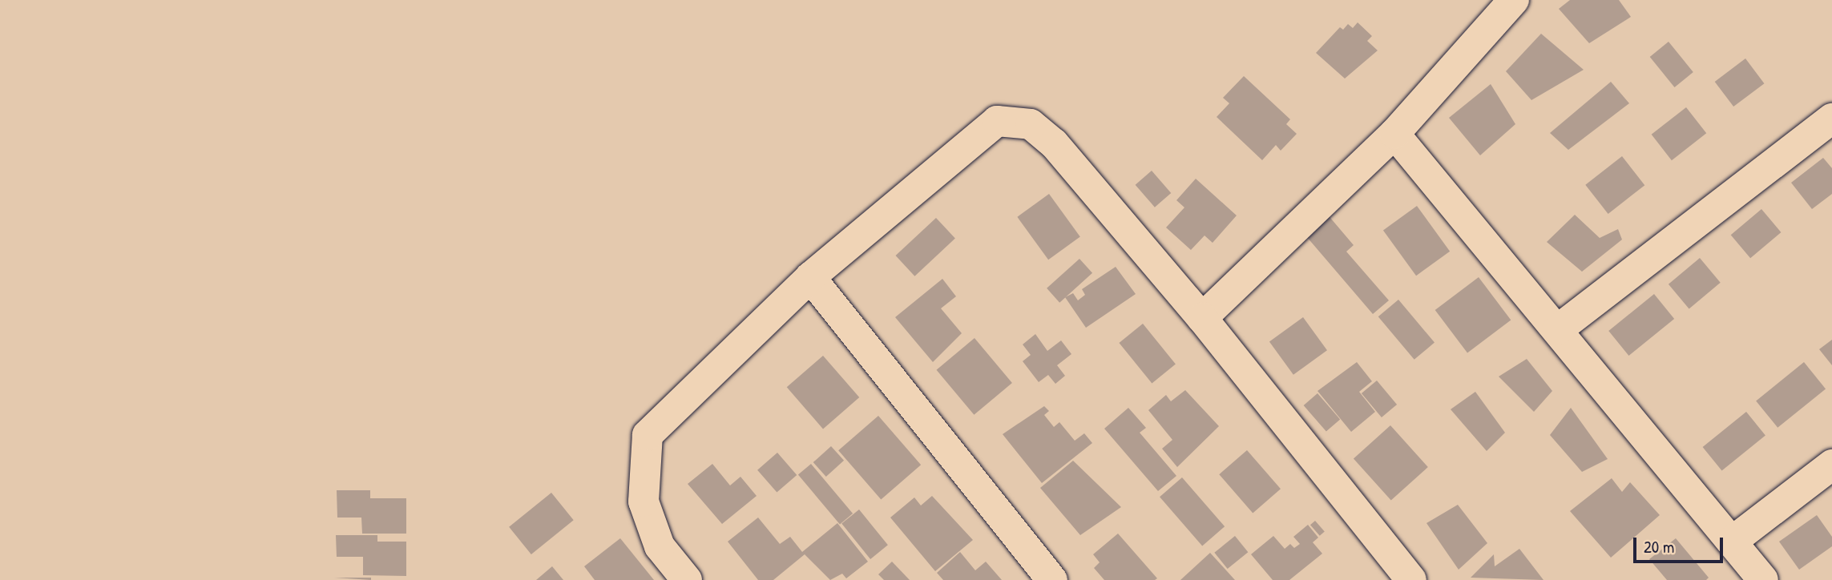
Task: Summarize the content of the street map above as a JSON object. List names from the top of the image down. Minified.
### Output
{"scale_bar":"20 m"}
